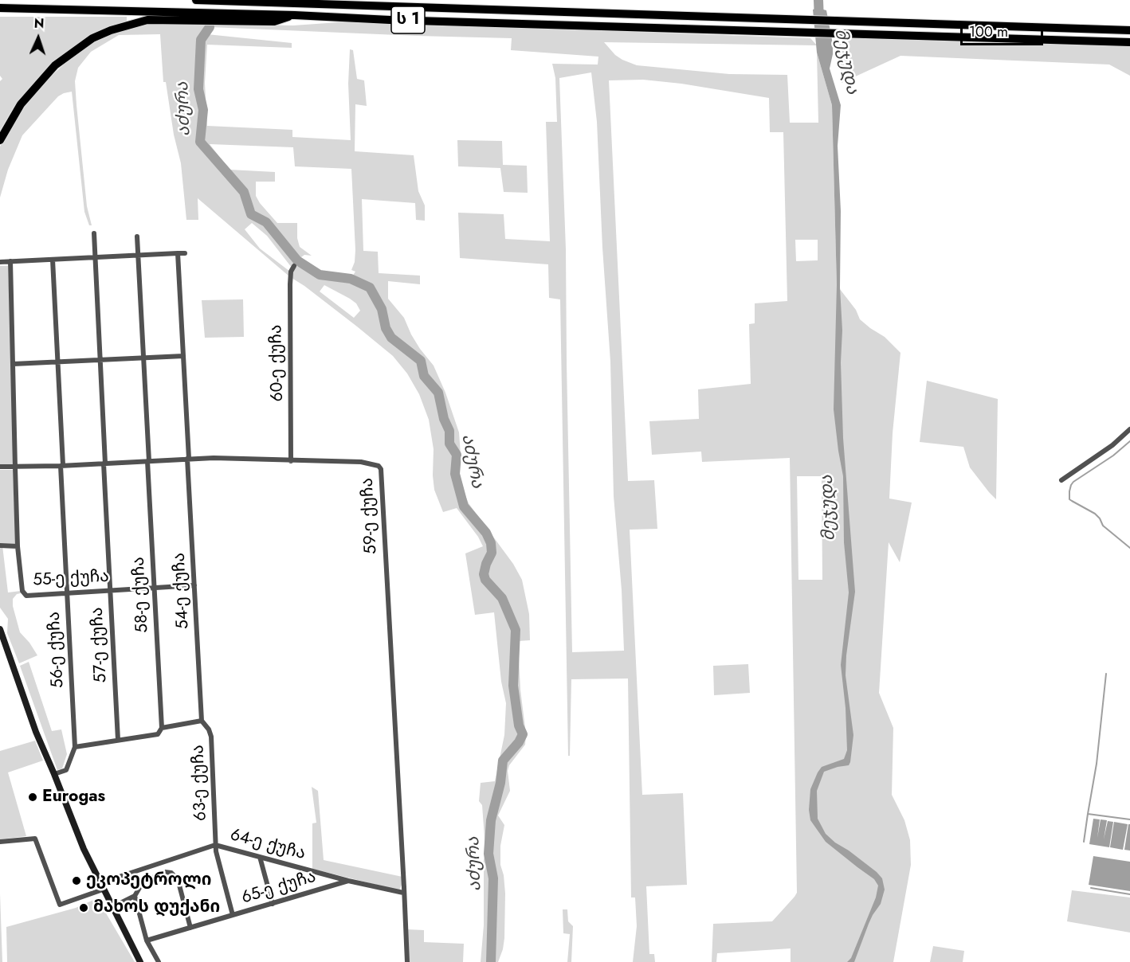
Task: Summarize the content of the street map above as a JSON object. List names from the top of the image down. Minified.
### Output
{"streets":{"highway":["ს 1"],"street":["60-ე ქუჩა","59-ე ქუჩა","55-ე ქუჩა","54-ე ქუჩა","58-ე ქუჩა","57-ე ქუჩა","56-ე ქუჩა","63-ე ქუჩა","64-ე ქუჩა","65-ე ქუჩა"]},"crossings":[["60-ე ქუჩა","59-ე ქუჩა"],["59-ე ქუჩა","55-ე ქუჩა"],["59-ე ქუჩა","54-ე ქუჩა"],["59-ე ქუჩა","58-ე ქუჩა"],["59-ე ქუჩა","57-ე ქუჩა"],["59-ე ქუჩა","56-ე ქუჩა"],["59-ე ქუჩა","64-ე ქუჩა"],["55-ე ქუჩა","54-ე ქუჩა"],["55-ე ქუჩა","58-ე ქუჩა"],["55-ე ქუჩა","57-ე ქუჩა"],["55-ე ქუჩა","56-ე ქუჩა"],["54-ე ქუჩა","63-ე ქუჩა"],["58-ე ქუჩა","63-ე ქუჩა"],["57-ე ქუჩა","63-ე ქუჩა"],["56-ე ქუჩა","63-ე ქუჩა"],["63-ე ქუჩა","64-ე ქუჩა"],["63-ე ქუჩა","65-ე ქუჩა"],["64-ე ქუჩა","65-ე ქუჩა"]],"water":["მეჯუდა","აძურა"],"places":["Eurogas","ეკოპეტროლი","მახოს დუქანი"],"scale_bar":"100 m","north":"top"}
